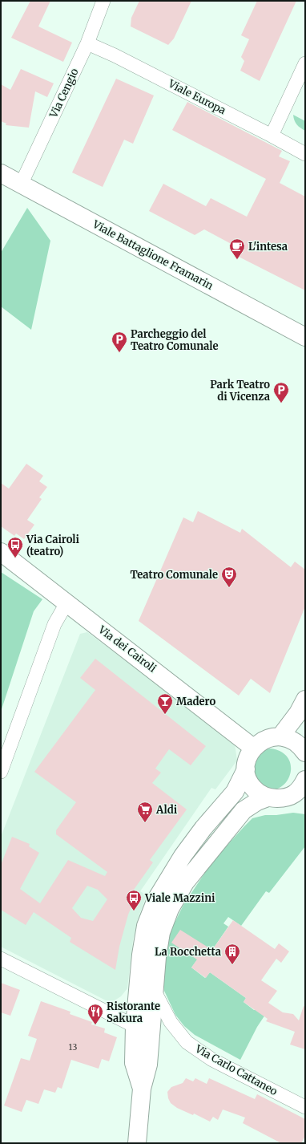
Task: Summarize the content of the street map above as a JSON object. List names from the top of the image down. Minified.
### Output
{"streets":{"main road":["Viale Battaglione Framarin","Via dei Cairoli"],"street":["Via Cengio","Viale Europa","Via Carlo Cattaneo"]},"crossings":[["Via Cengio","Viale Europa"],["Via Cengio","Viale Battaglione Framarin"]],"places":{"cafe":["L'intesa"],"parking":["Parcheggio del Teatro Comunale","Park Teatro di Vicenza"],"bus stop":["Via Cairoli (teatro)","Viale Mazzini"],"theatre":["Teatro Comunale"],"bar":["Madero"],"supermarket":["Aldi"],"building":["La Rocchetta"],"restaurant":["Ristorante Sakura"]},"house_numbers":["13"]}
